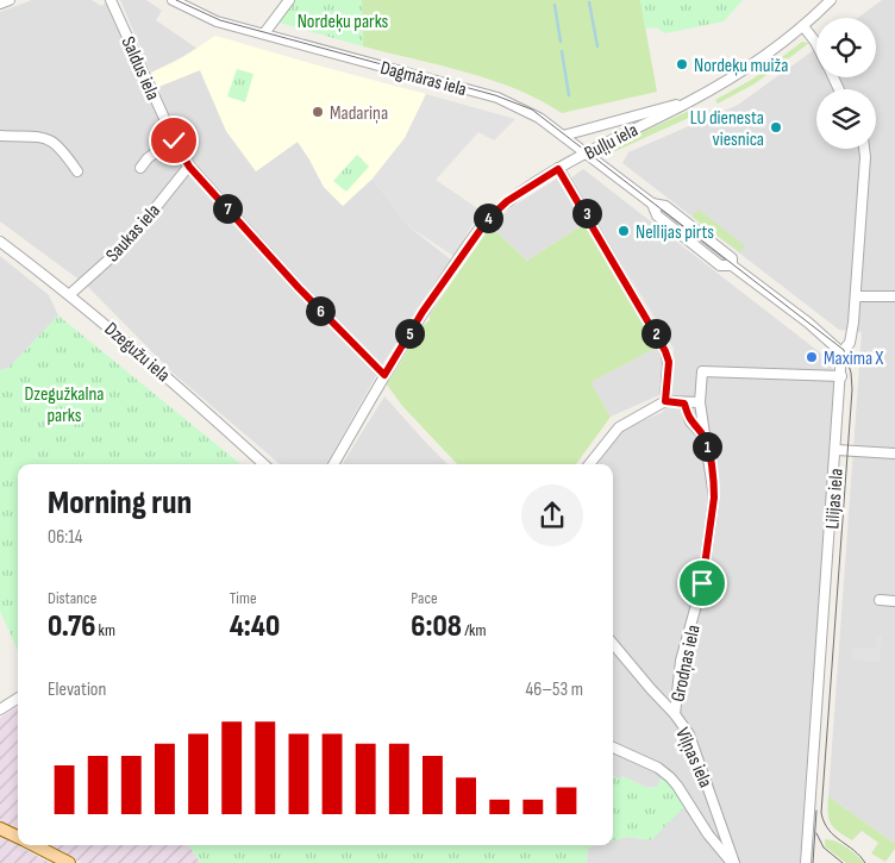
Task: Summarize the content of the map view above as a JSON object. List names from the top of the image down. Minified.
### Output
{"streets":{"street":["Saldus iela","Dagmāras iela","Buļļu iela","Saukas iela","Dzegužu iela","Lilijas iela","Grodņas iela","Viļņas iela"]},"crossings":[["Saldus iela","Buļļu iela"],["Saldus iela","Saukas iela"],["Dagmāras iela","Buļļu iela"],["Dagmāras iela","Lilijas iela"],["Saukas iela","Dzegužu iela"],["Grodņas iela","Viļņas iela"]],"parks":["Nordeķu parks","Dzegužkalna parks"],"places":["Nordeķu muiža","Madariņa","LU dienesta viesnica","Nellijas pirts","Maxima X"],"page":{"pins":["7","3","4","6","2","5","1"],"heading":["Morning run","06:14"],"stats":[["Distance","0.76 km"],["Time","4:40"],["Pace","6:08 /km"]],"chart":["Elevation","46–53 m"]}}
